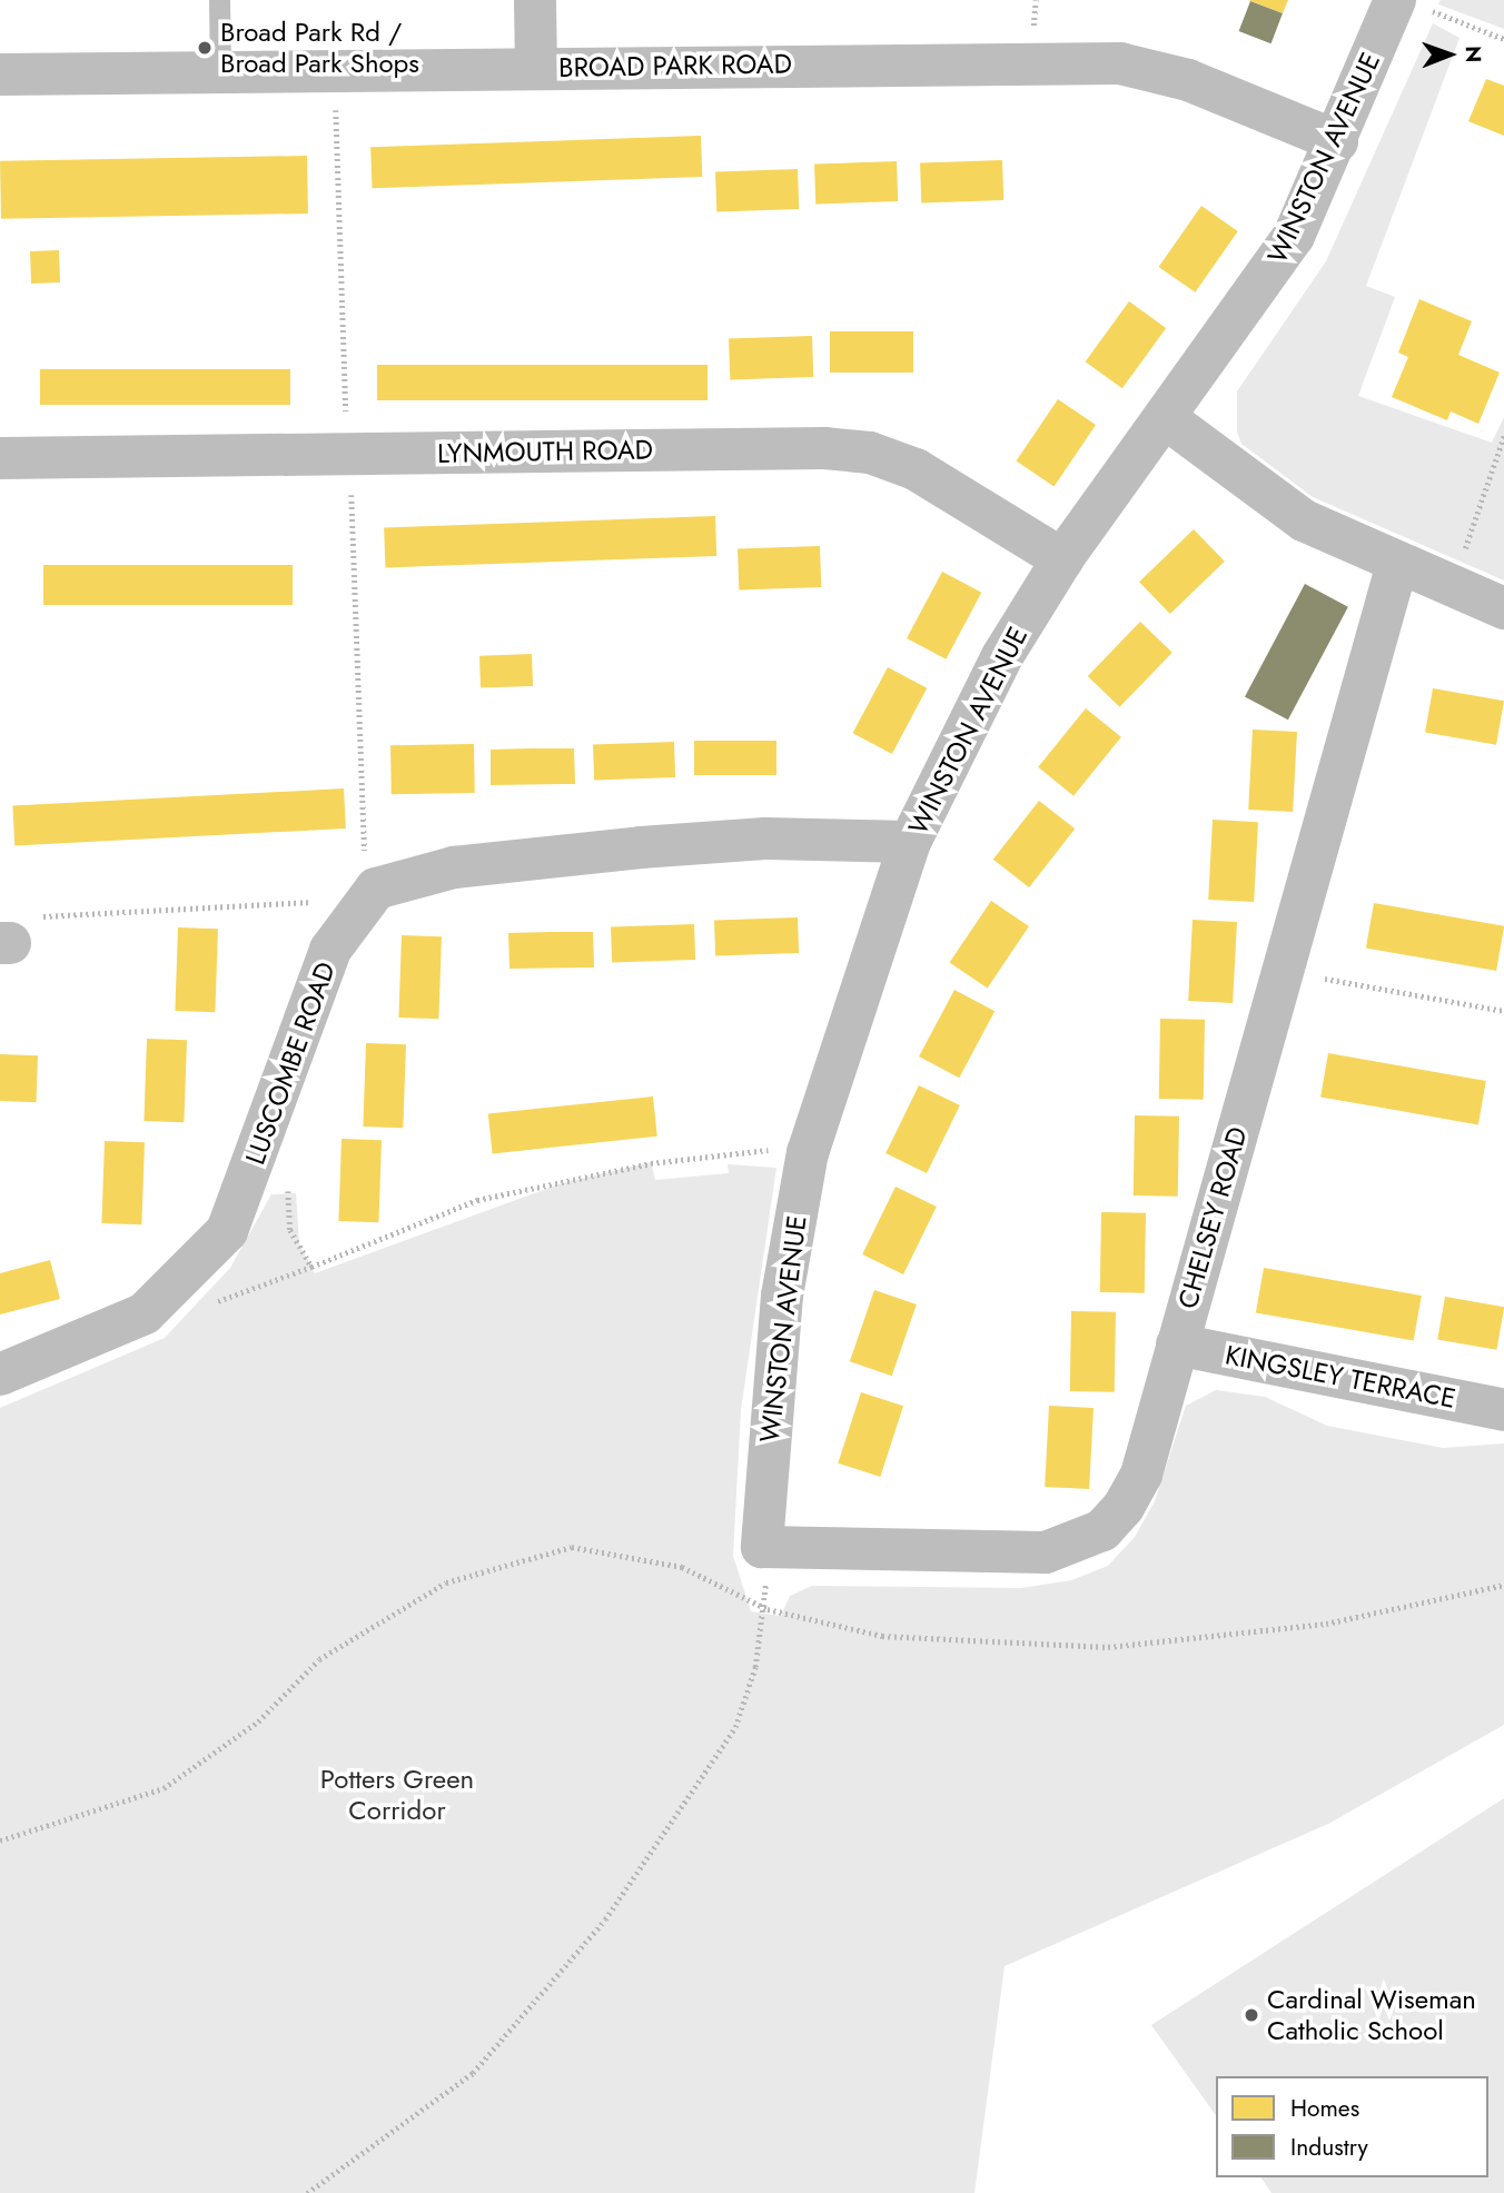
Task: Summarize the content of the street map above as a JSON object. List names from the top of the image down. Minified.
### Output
{"streets":{"street":["BROAD PARK ROAD","WINSTON AVENUE","LYNMOUTH ROAD","LUSCOMBE ROAD","CHELSEY ROAD","KINGSLEY TERRACE"]},"crossings":[["BROAD PARK ROAD","WINSTON AVENUE"],["WINSTON AVENUE","LYNMOUTH ROAD"],["WINSTON AVENUE","LUSCOMBE ROAD"],["WINSTON AVENUE","CHELSEY ROAD"],["CHELSEY ROAD","KINGSLEY TERRACE"]],"parks":["Potters Green Corridor"],"places":["Broad Park Rd / Broad Park Shops","Cardinal Wiseman Catholic School"],"legend":["Homes","Industry"],"north":"right"}
